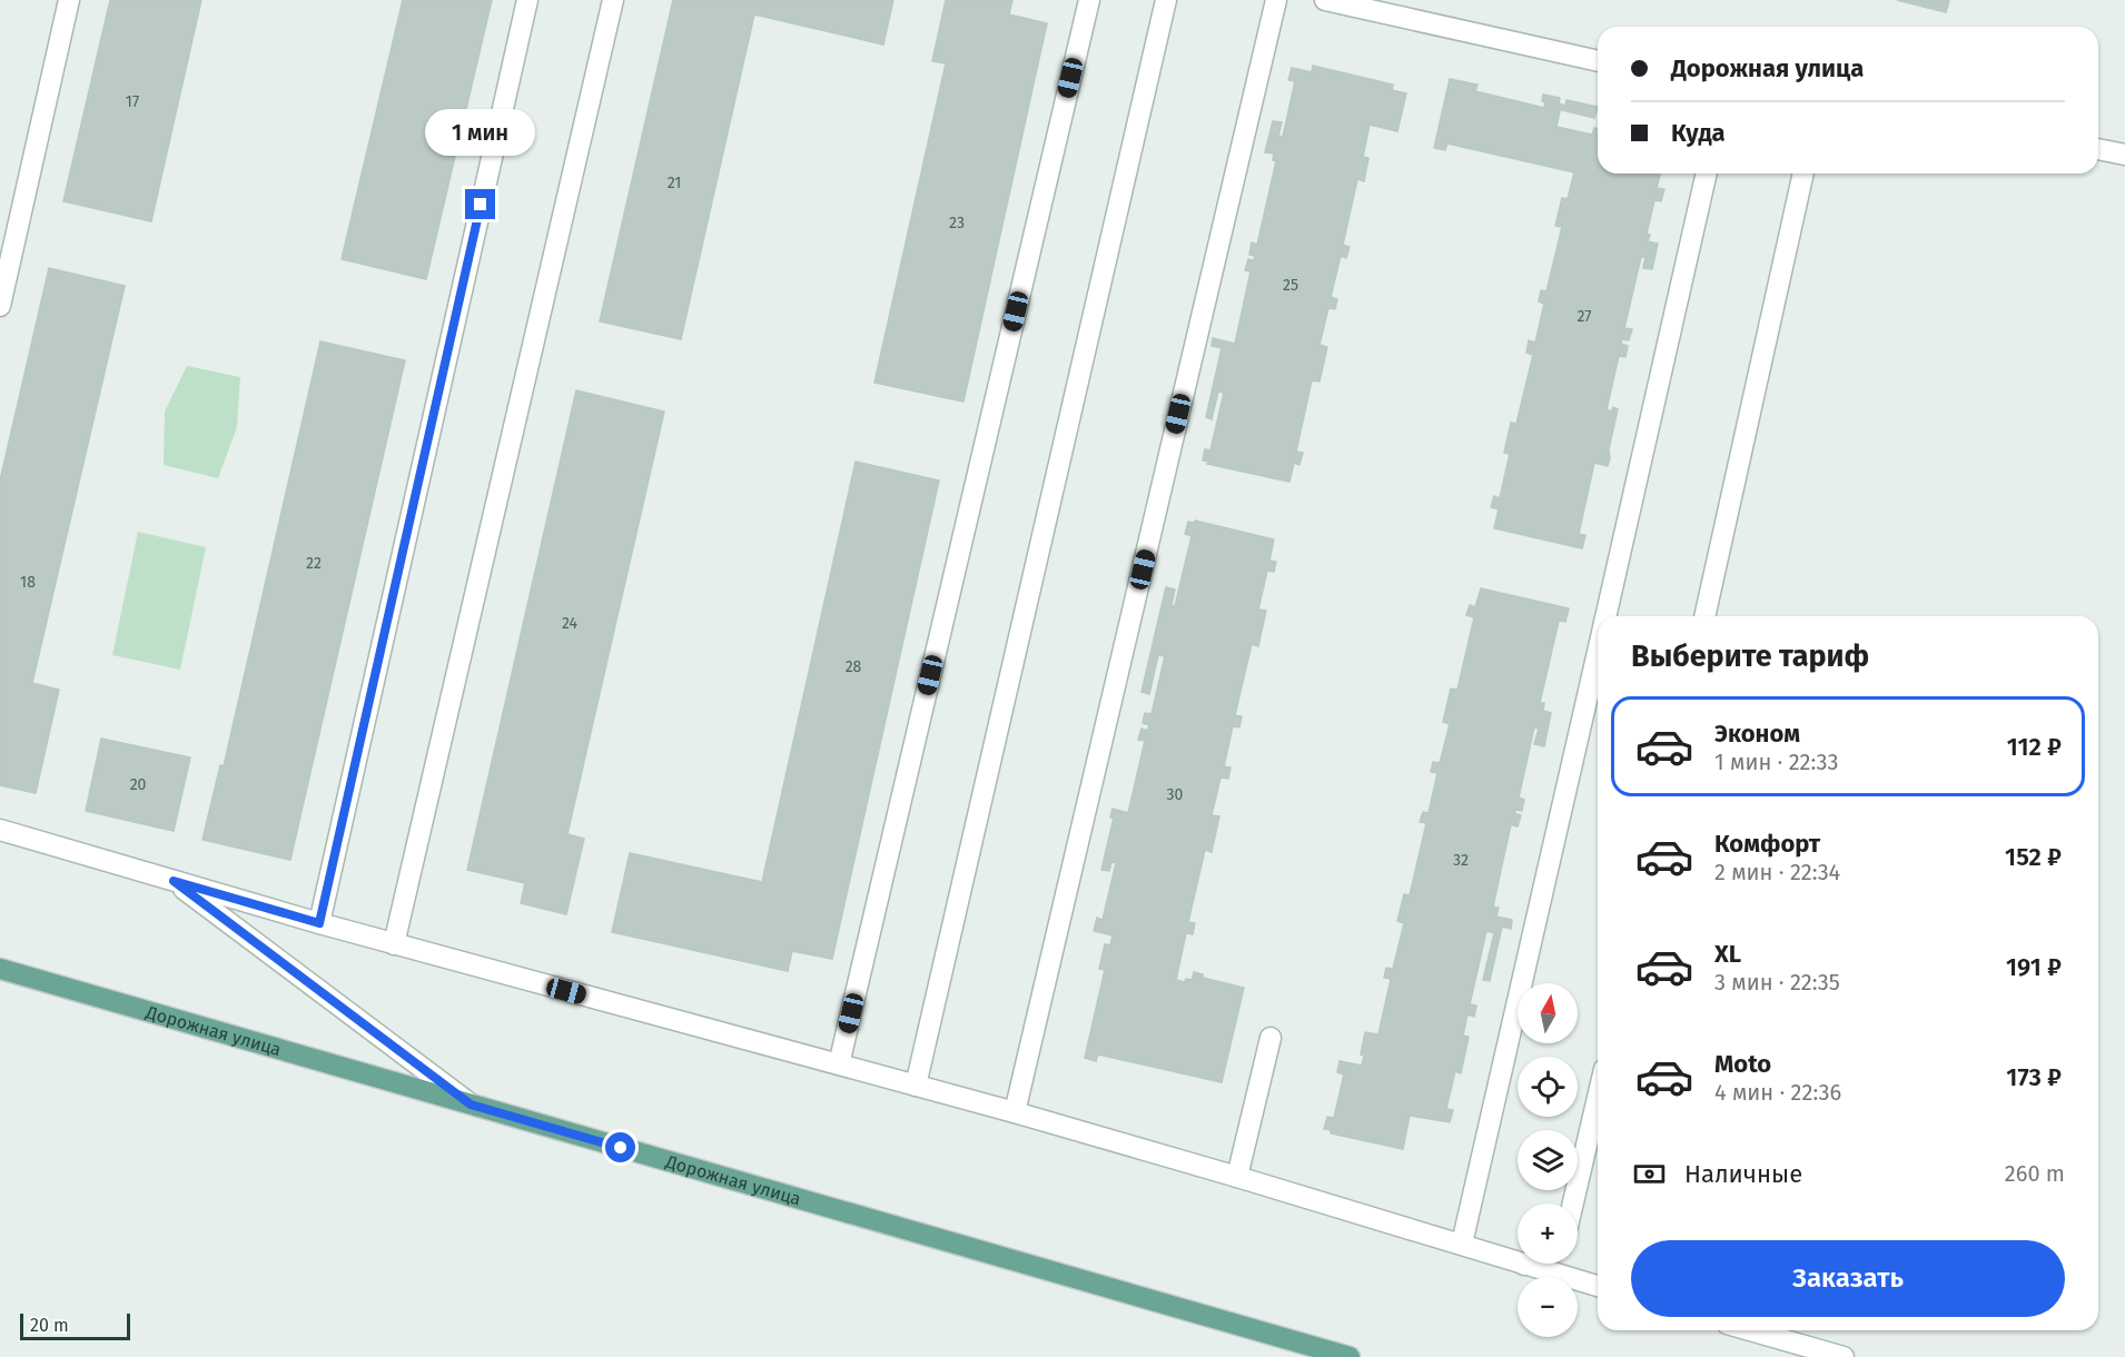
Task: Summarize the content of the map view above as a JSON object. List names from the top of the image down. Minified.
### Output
{"streets":{"main road":["Дорожная улица"]},"house_numbers":["17","21","23","25","27","22","18","24","28","20","30","32"],"scale_bar":"20 m","north":"top","page":{"banner":["Дорожная улица","Куда"],"bubble":"1 мин","heading":"Выберите тариф","list":[{"name":"Эконом","note":"1 мин · 22:33","value":"112 ₽"},{"name":"Комфорт","note":"2 мин · 22:34","value":"152 ₽"},{"name":"XL","note":"3 мин · 22:35","value":"191 ₽"},{"name":"Moto","note":"4 мин · 22:36","value":"173 ₽"}],"map_buttons":["+","−"],"pay":["Наличные","260 m"],"buttons":"Заказать","scale":"20 m"}}
